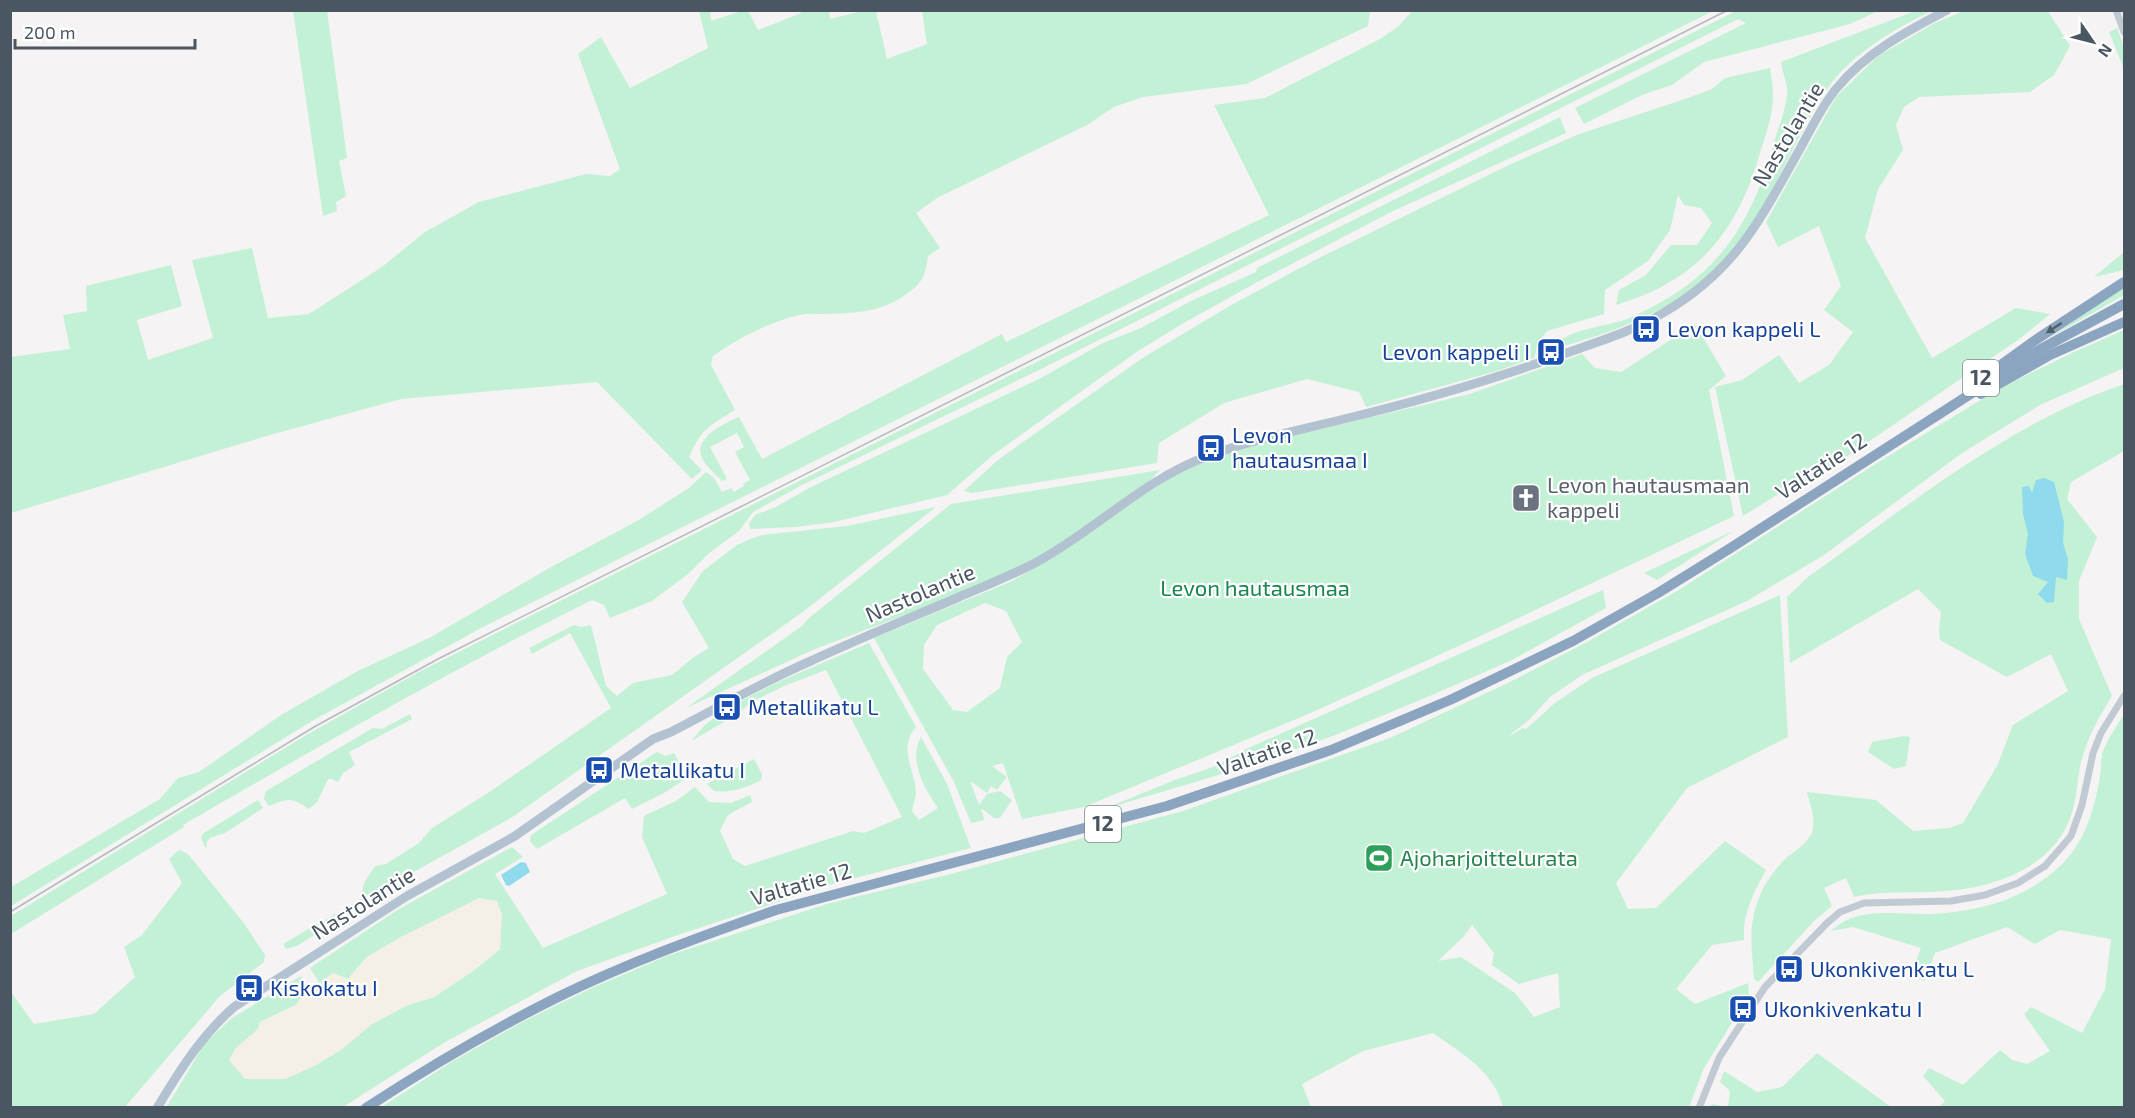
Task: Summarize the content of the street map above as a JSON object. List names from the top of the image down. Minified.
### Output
{"streets":{"highway":["12","Valtatie 12"],"main road":["Nastolantie"]},"crossings":[["12","Valtatie 12"]],"parks":["Levon hautausmaa"],"places":{"bus stop":["Levon kappeli L","Levon kappeli I","Levon hautausmaa I","Metallikatu L","Metallikatu I","Ukonkivenkatu L","Kiskokatu I","Ukonkivenkatu I"],"church":["Levon hautausmaan kappeli"],"sports":["Ajoharjoittelurata"]},"scale_bar":"200 m","north":"bottom right"}
